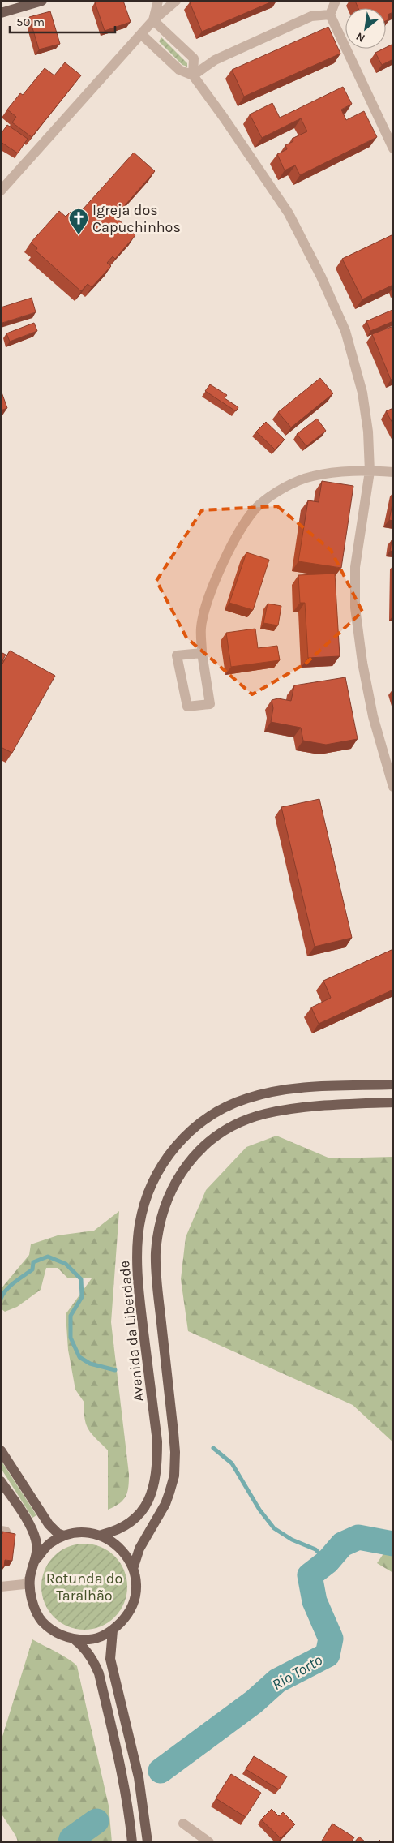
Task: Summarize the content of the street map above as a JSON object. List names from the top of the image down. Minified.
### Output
{"streets":{"main road":["Avenida da Liberdade"]},"water":["Rio Torto"],"parks":["Rotunda do Taralhão"],"places":{"church":["Igreja dos Capuchinhos"]},"scale_bar":"50 m","north":"bottom left"}
